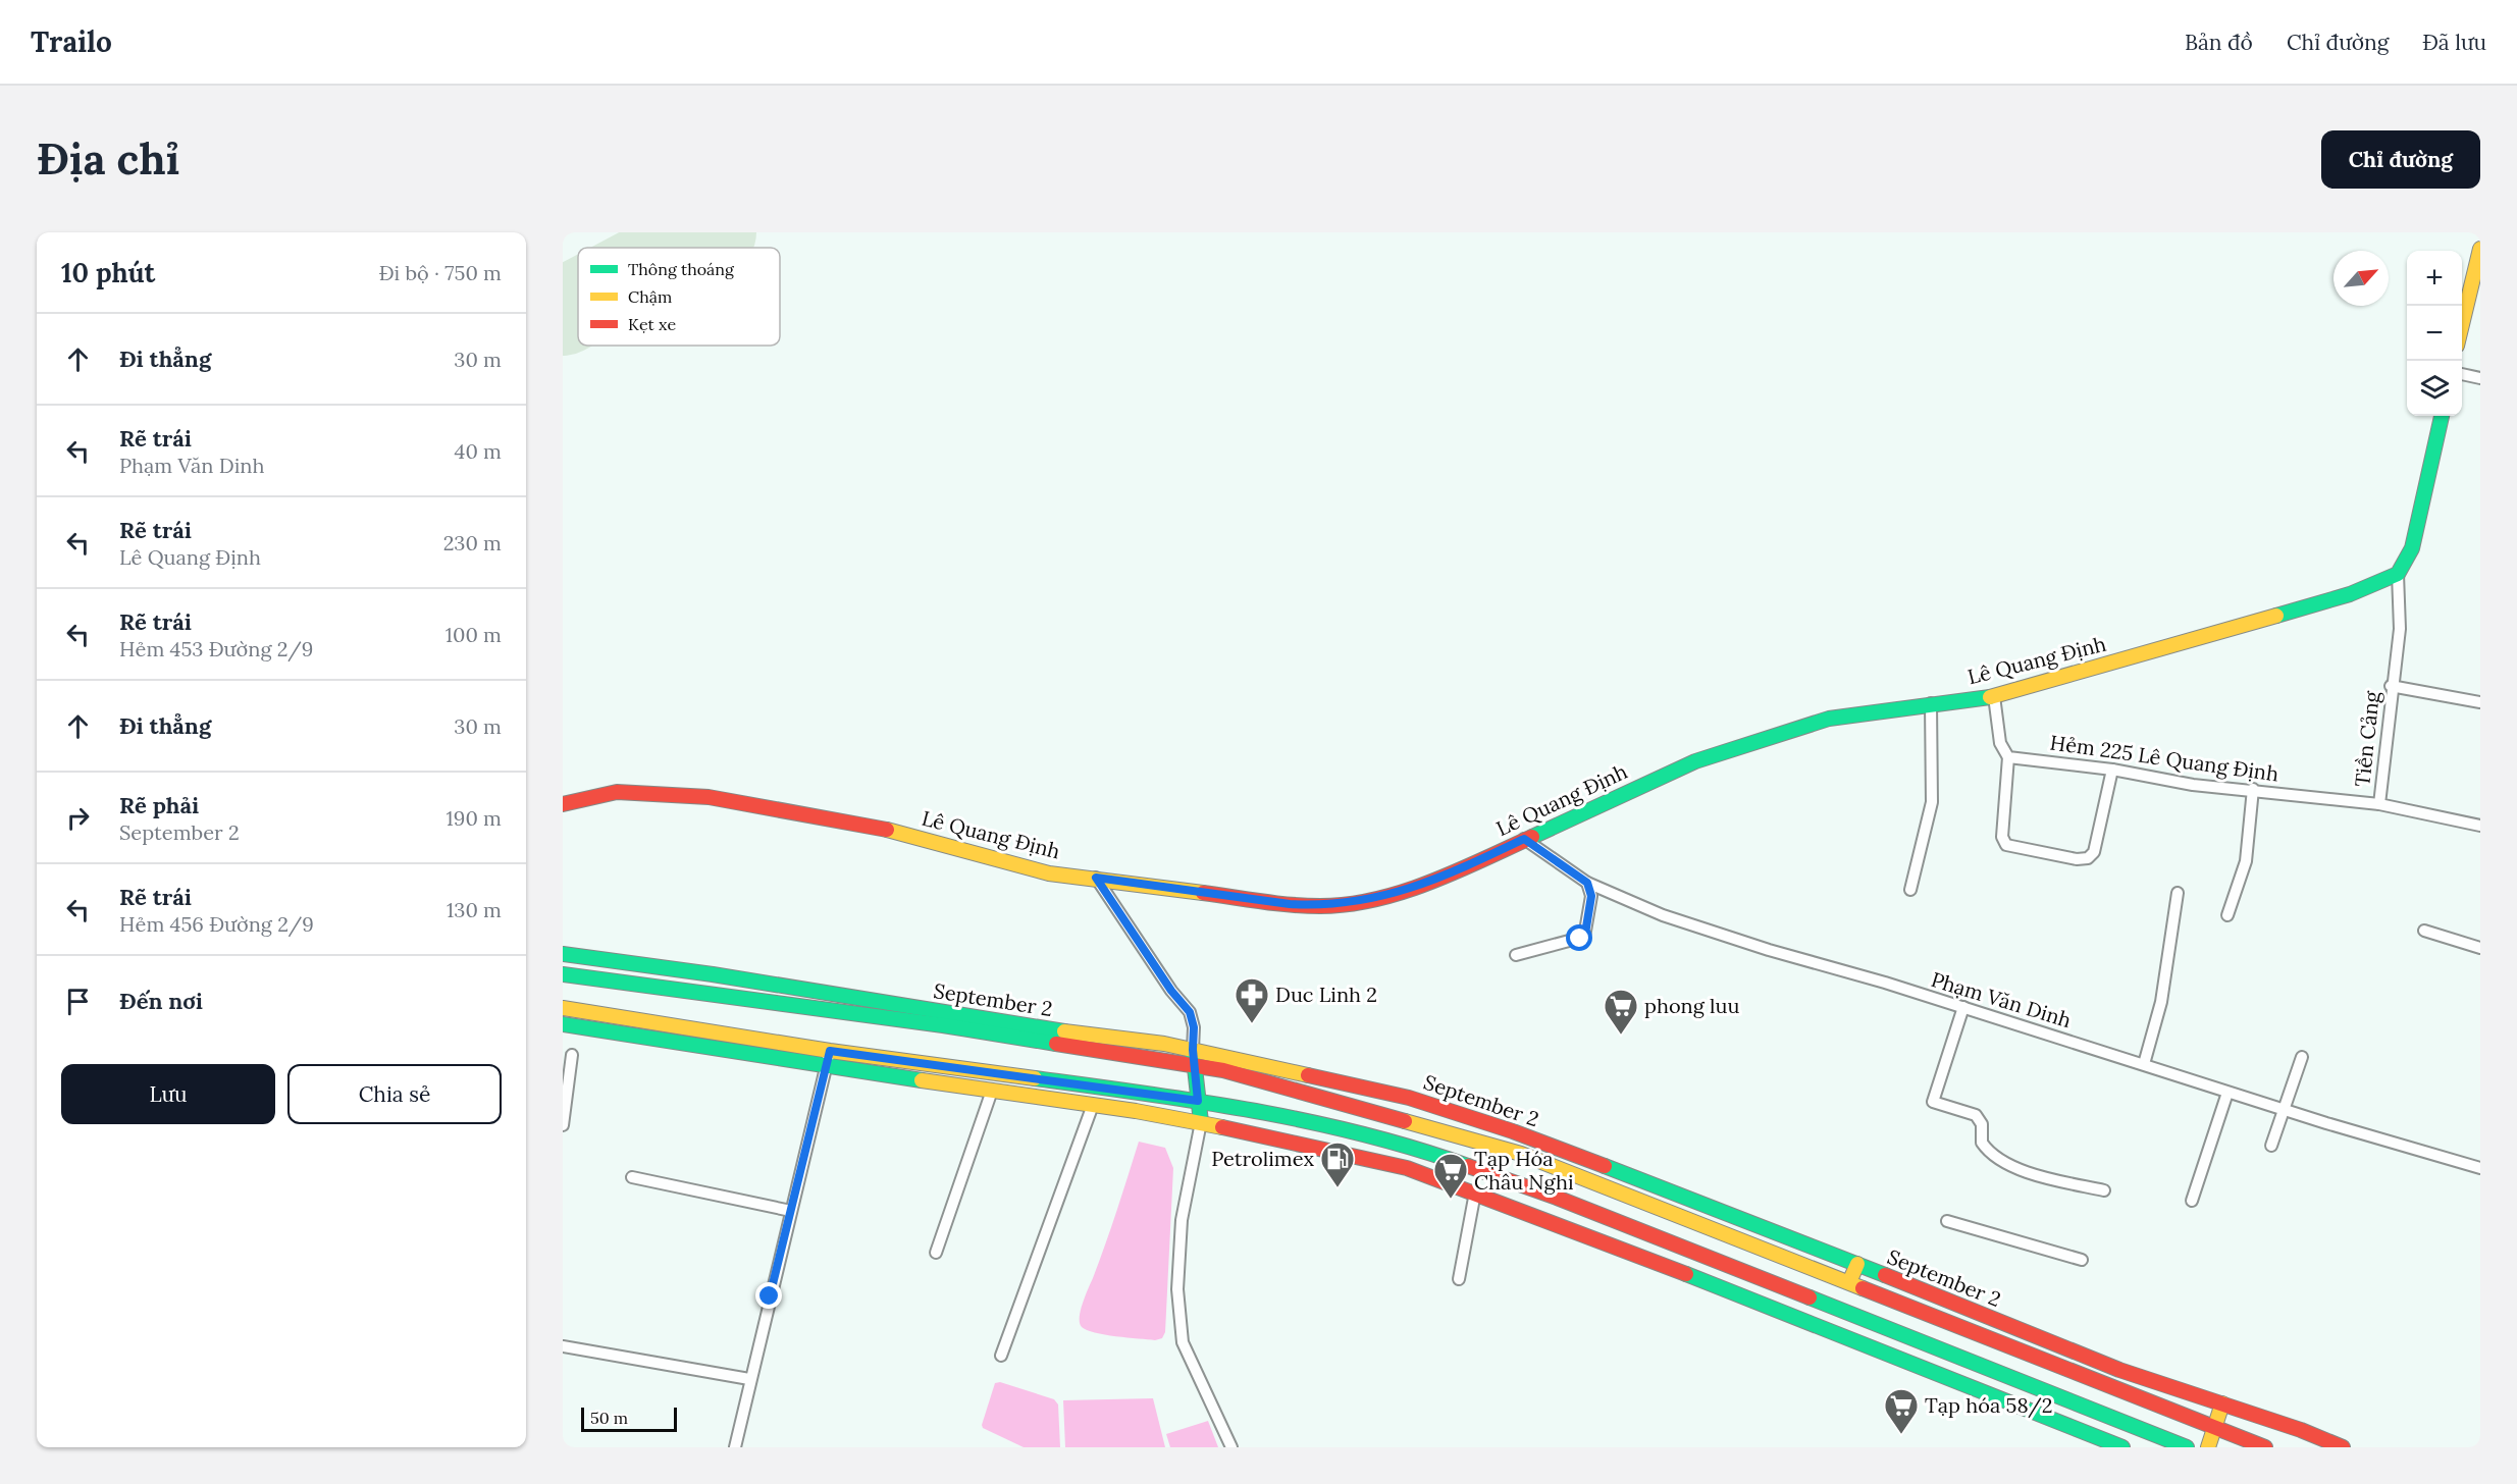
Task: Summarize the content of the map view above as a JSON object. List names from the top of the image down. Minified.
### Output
{"streets":{"main road":["Lê Quang Định","September 2"],"street":["Tiền Cảng","Hẻm 225 Lê Quang Định","Phạm Văn Dinh"]},"crossings":[["Lê Quang Định","Tiền Cảng"],["Lê Quang Định","Phạm Văn Dinh"],["Tiền Cảng","Hẻm 225 Lê Quang Định"]],"places":{"pharmacy":["Duc Linh 2"],"supermarket":["phong luu","Tạp Hóa Châu Nghi","Tạp hóa 58/2"],"fuel station":["Petrolimex"]},"legend":["Thông thoáng","Chậm","Kẹt xe"],"scale_bar":"50 m","north":"top right","page":{"header":"Trailo","nav":["Bản đồ","Chỉ đường","Đã lưu"],"buttons":["Chỉ đường",["Lưu","Chia sẻ"]],"title":"Địa chỉ","heading":["10 phút","Đi bộ · 750 m"],"map_buttons":["+","−"],"list":[["Đi thẳng","30 m"],["Rẽ trái","Phạm Văn Dinh","40 m"],["Rẽ trái","Lê Quang Định","230 m"],["Rẽ trái","Hẻm 453 Đường 2/9","100 m"],["Đi thẳng","30 m"],["Rẽ phải","September 2","190 m"],["Rẽ trái","Hẻm 456 Đường 2/9","130 m"],"Đến nơi"],"scale":"50 m"}}
